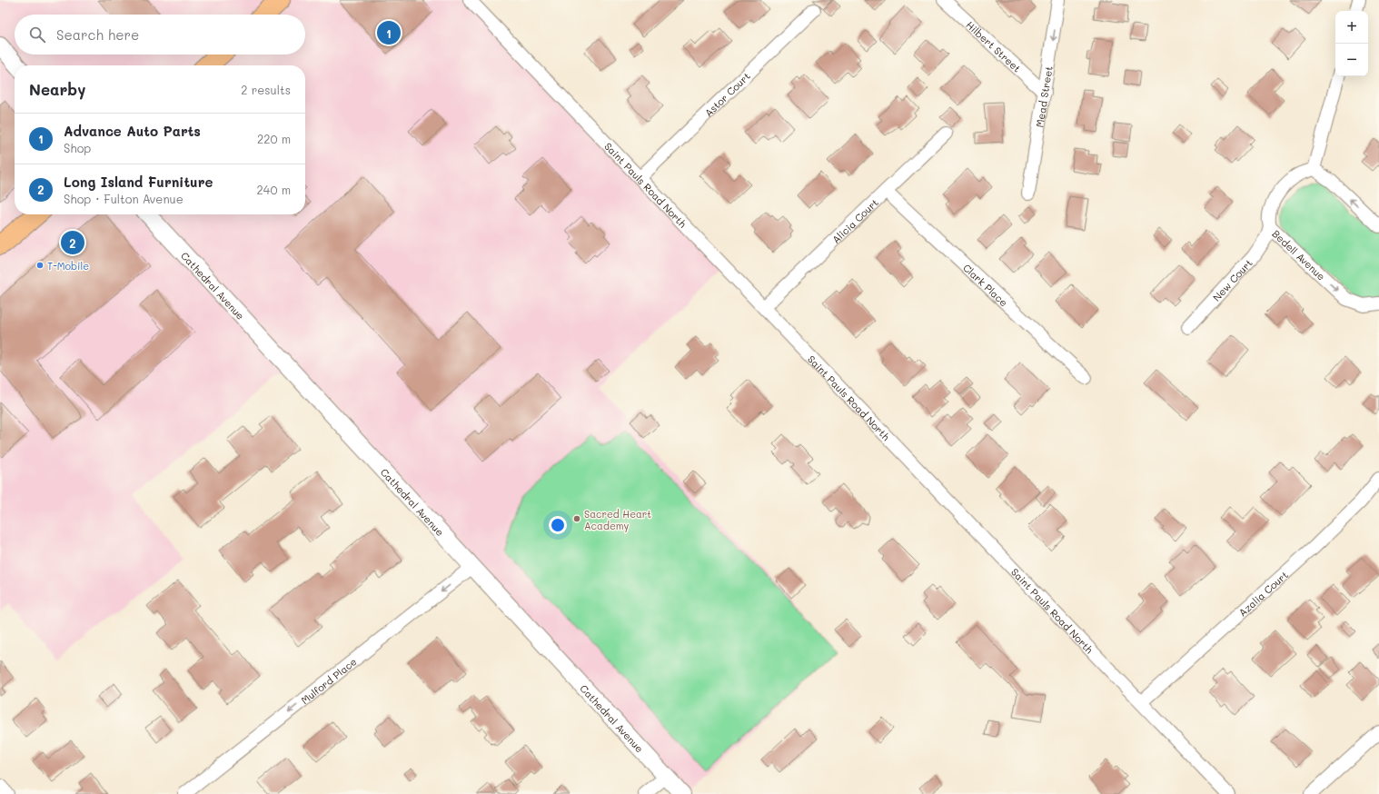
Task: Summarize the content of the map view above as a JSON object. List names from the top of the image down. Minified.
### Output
{"streets":{"street":["Hilbert Street","Astor Court","Mead Street","Saint Pauls Road North","Alicia Court","Bedell Avenue","New Court","Clark Place","Cathedral Avenue","Azalia Court","Mulford Place"]},"crossings":[["Hilbert Street","Mead Street"],["Astor Court","Saint Pauls Road North"],["Saint Pauls Road North","Alicia Court"],["Saint Pauls Road North","Azalia Court"],["Alicia Court","Clark Place"],["Bedell Avenue","New Court"],["Cathedral Avenue","Mulford Place"]],"one_way":["Mead Street","Mulford Place"],"places":["T-Mobile","Sacred Heart Academy"],"page":{"map_buttons":["+","−"],"search":"Search here","pins":["1","2"],"heading":["Nearby","2 results"],"list":[{"mark":"1","name":"Advance Auto Parts","note":"Shop","value":"220 m"},{"mark":"2","name":"Long Island Furniture","note":"Shop · Fulton Avenue","value":"240 m"}]}}
